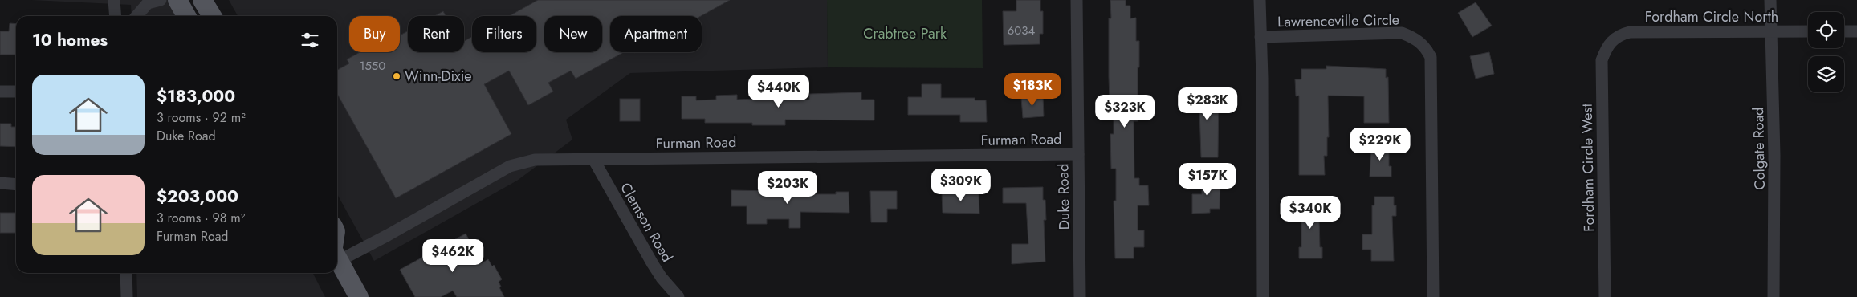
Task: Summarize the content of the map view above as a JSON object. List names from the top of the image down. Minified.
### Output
{"streets":{"street":["Fordham Circle North","Lawrenceville Circle","Furman Road","Colgate Road","Fordham Circle West","Duke Road","Clemson Road"]},"crossings":[["Fordham Circle North","Colgate Road"],["Fordham Circle North","Fordham Circle West"],["Furman Road","Duke Road"],["Furman Road","Clemson Road"]],"parks":["Crabtree Park"],"places":["Winn-Dixie"],"house_numbers":["6034","1550"],"page":{"chip":["Buy","Rent","Filters","New","Apartment"],"heading":"10 homes","list":[{"name":"$183,000","note":"3 rooms · 92 m² · Duke Road"},{"name":"$203,000","note":"3 rooms · 98 m² · Furman Road"}],"price":["$183K","$440K","$283K","$323K","$229K","$157K","$309K","$203K","$340K","$462K"]}}
